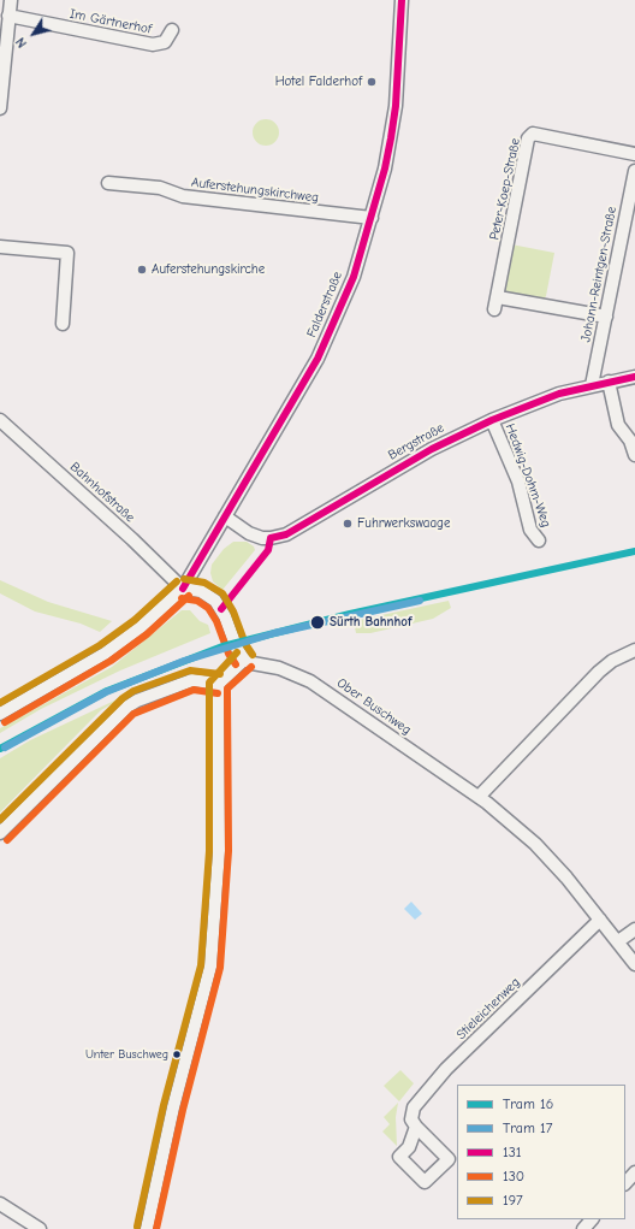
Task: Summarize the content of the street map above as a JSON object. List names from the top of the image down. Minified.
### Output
{"streets":{"street":["Im Gärtnerhof","Peter-Koep-Straße","Auferstehungskirchweg","Johann-Reintgen-Straße","Falderstraße","Bergstraße","Hedwig-Dohm-Weg","Bahnhofstraße","Ober Buschweg","Stieleichenweg"]},"crossings":[["Auferstehungskirchweg","Falderstraße"],["Johann-Reintgen-Straße","Bergstraße"],["Falderstraße","Bergstraße"],["Falderstraße","Bahnhofstraße"],["Bergstraße","Hedwig-Dohm-Weg"],["Ober Buschweg","Stieleichenweg"]],"places":["Hotel Falderhof","Auferstehungskirche","Fuhrwerkswaage","Sürth Bahnhof","Unter Buschweg"],"lines":["transit line 131","tram line 16","transit line 197","transit line 130","tram line 17"],"legend":["Tram 16","Tram 17","131","130","197"],"north":"bottom left"}
